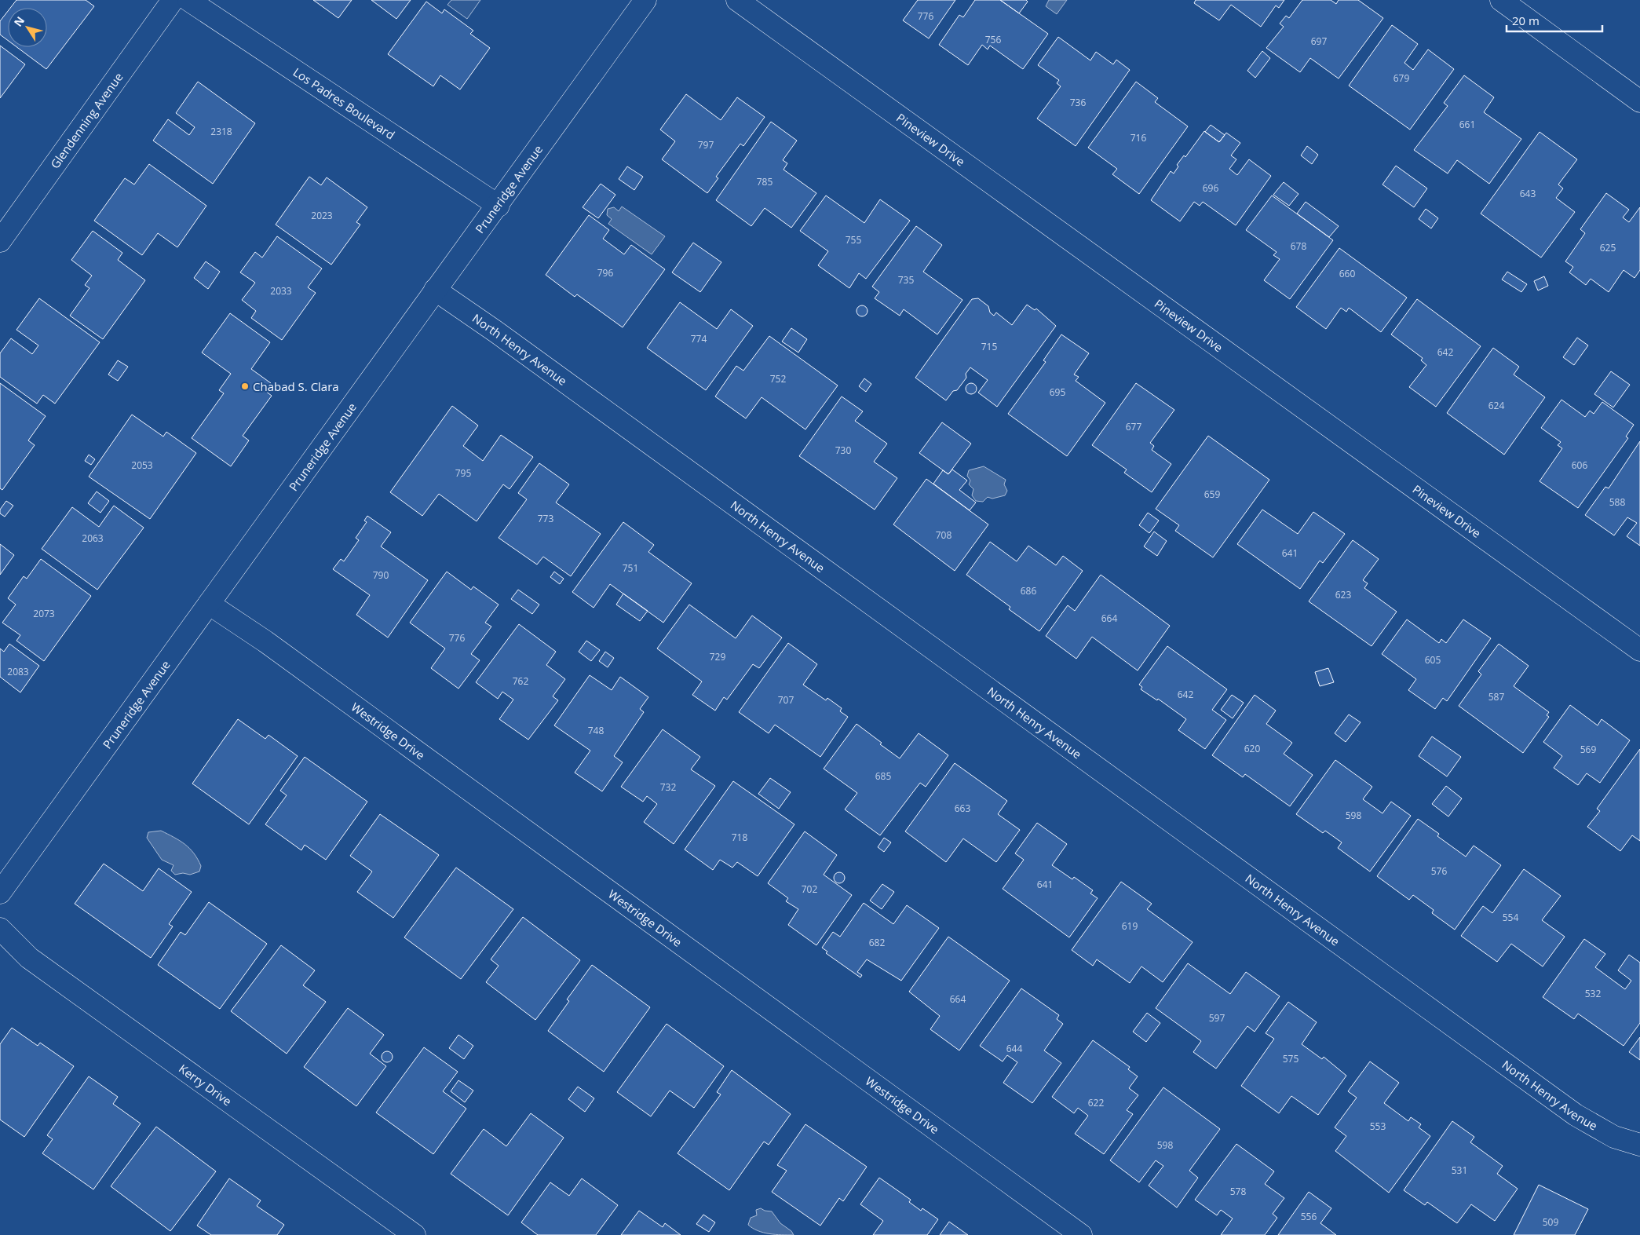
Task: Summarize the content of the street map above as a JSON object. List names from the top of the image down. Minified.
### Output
{"streets":{"street":["Los Padres Boulevard","Glendenning Avenue","Pineview Drive","Pruneridge Avenue","North Henry Avenue","Westridge Drive","Kerry Drive"]},"crossings":[["Los Padres Boulevard","Pruneridge Avenue"],["Pruneridge Avenue","North Henry Avenue"],["Pruneridge Avenue","Westridge Drive"]],"places":["Chabad S. Clara"],"house_numbers":["776","756","697","679","736","661","2318","716","797","785","696","643","2023","755","678","625","796","660","735","2033","774","715","642","752","695","624","677","730","2053","606","795","659","588","773","708","2063","641","751","790","686","623","2073","664","776","729","605","2083","762","642","587","707","748","620","569","685","732","663","598","718","576","641","702","554","619","682","532","664","597","644","575","622","553","598","531","578","556","509"],"scale_bar":"20 m","north":"top left"}
